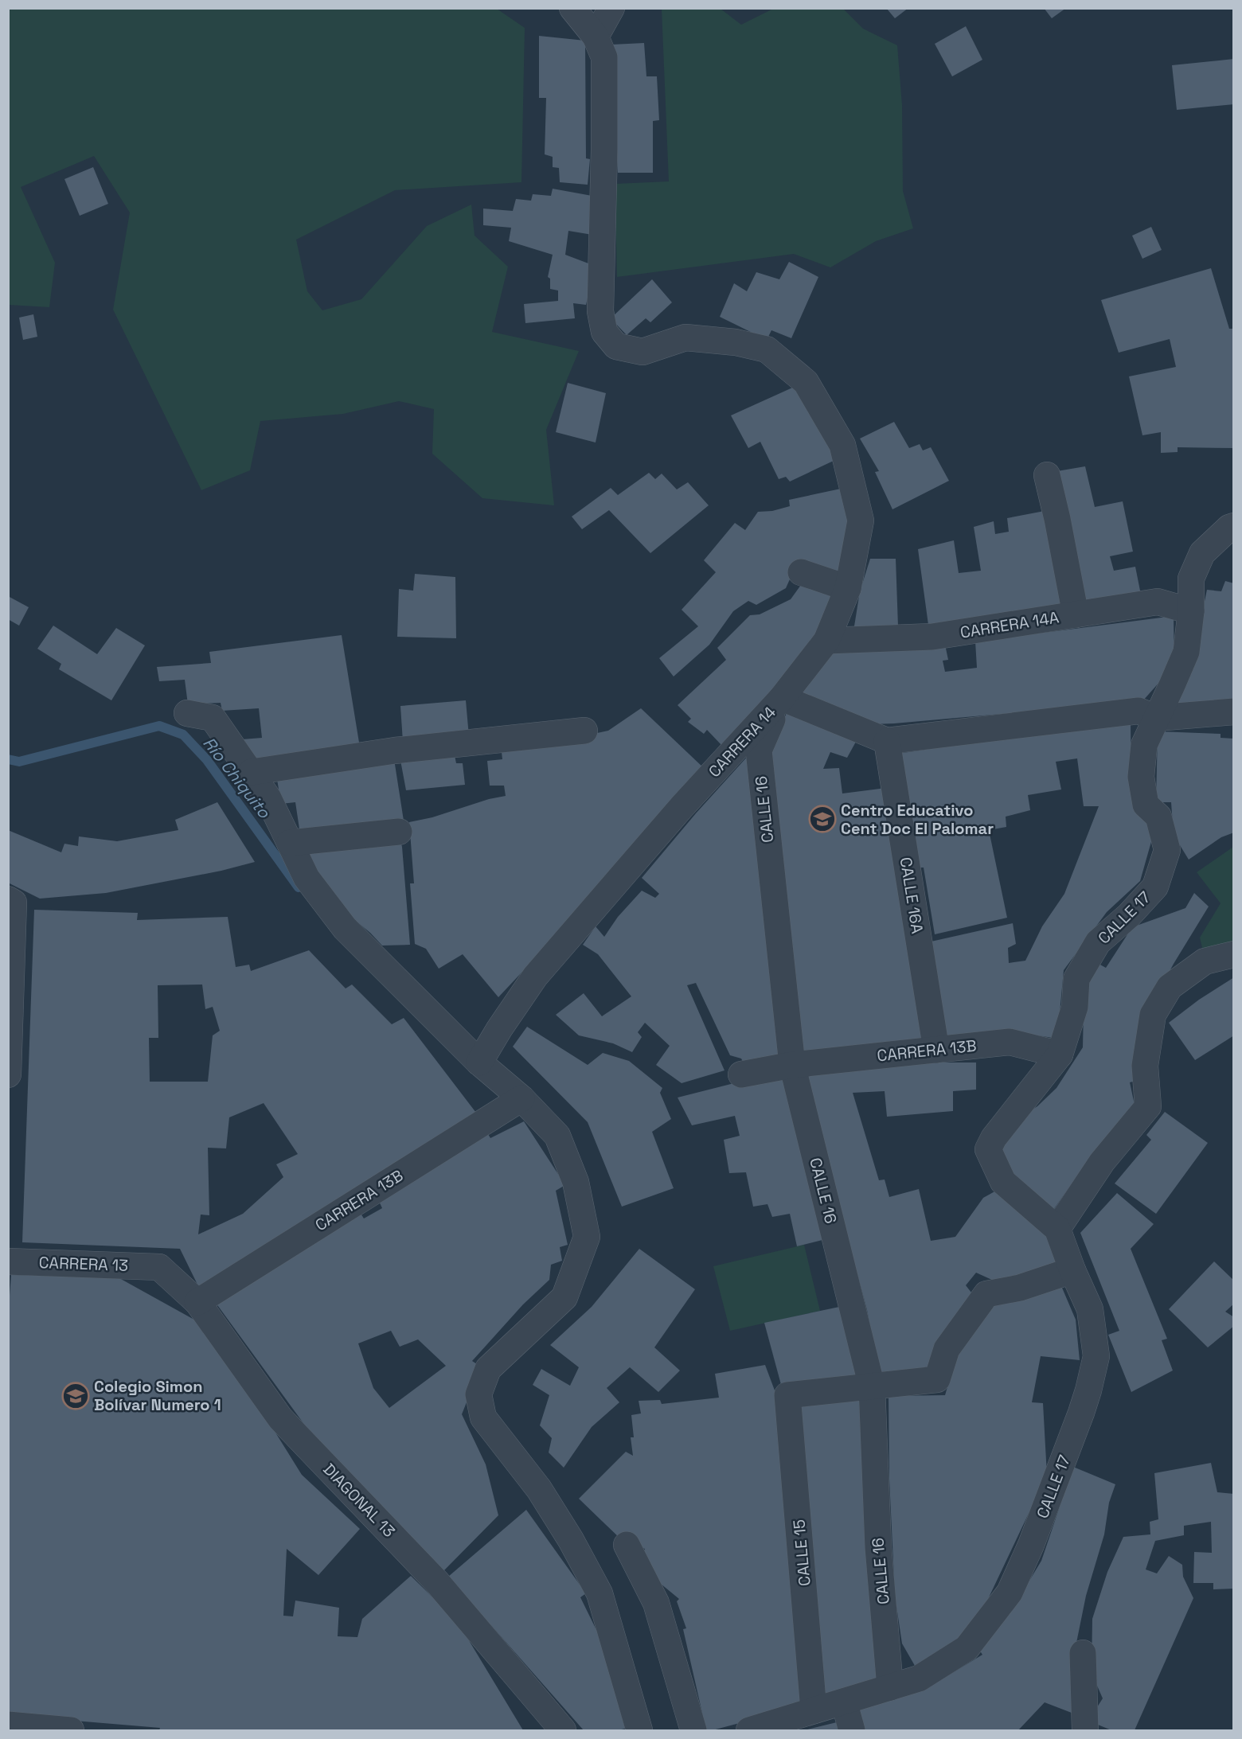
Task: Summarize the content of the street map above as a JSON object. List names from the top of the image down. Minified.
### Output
{"streets":{"street":["CARRERA 14A","CARRERA 14","CALLE 16","CALLE 16A","CALLE 17","CARRERA 13B","CARRERA 13","DIAGONAL 13","CALLE 15"]},"crossings":[["CARRERA 14A","CALLE 17"],["CARRERA 14","CALLE 16"],["CARRERA 14","CALLE 16A"],["CARRERA 14","CALLE 17"],["CALLE 16","CALLE 17"],["CALLE 16","CARRERA 13B"],["CALLE 16","CALLE 15"],["CALLE 16A","CARRERA 13B"],["CALLE 17","CARRERA 13B"],["CALLE 17","CALLE 15"],["CARRERA 13B","DIAGONAL 13"],["CARRERA 13","DIAGONAL 13"]],"water":["Río Chiquito"],"places":{"school or university":["Centro Educativo Cent Doc El Palomar","Colegio Simon Bolívar Numero 1"]}}
